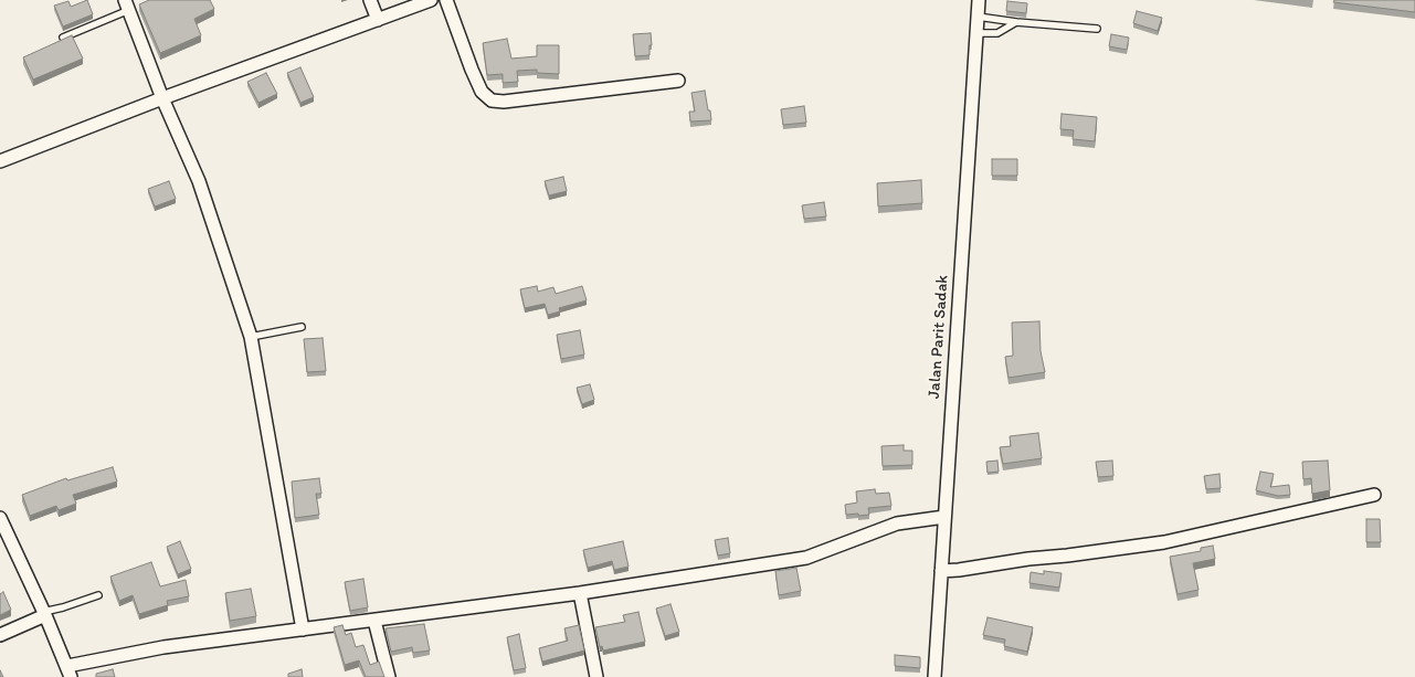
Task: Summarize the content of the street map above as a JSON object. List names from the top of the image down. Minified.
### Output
{"streets":{"street":["Jalan Parit Sadak"]}}
